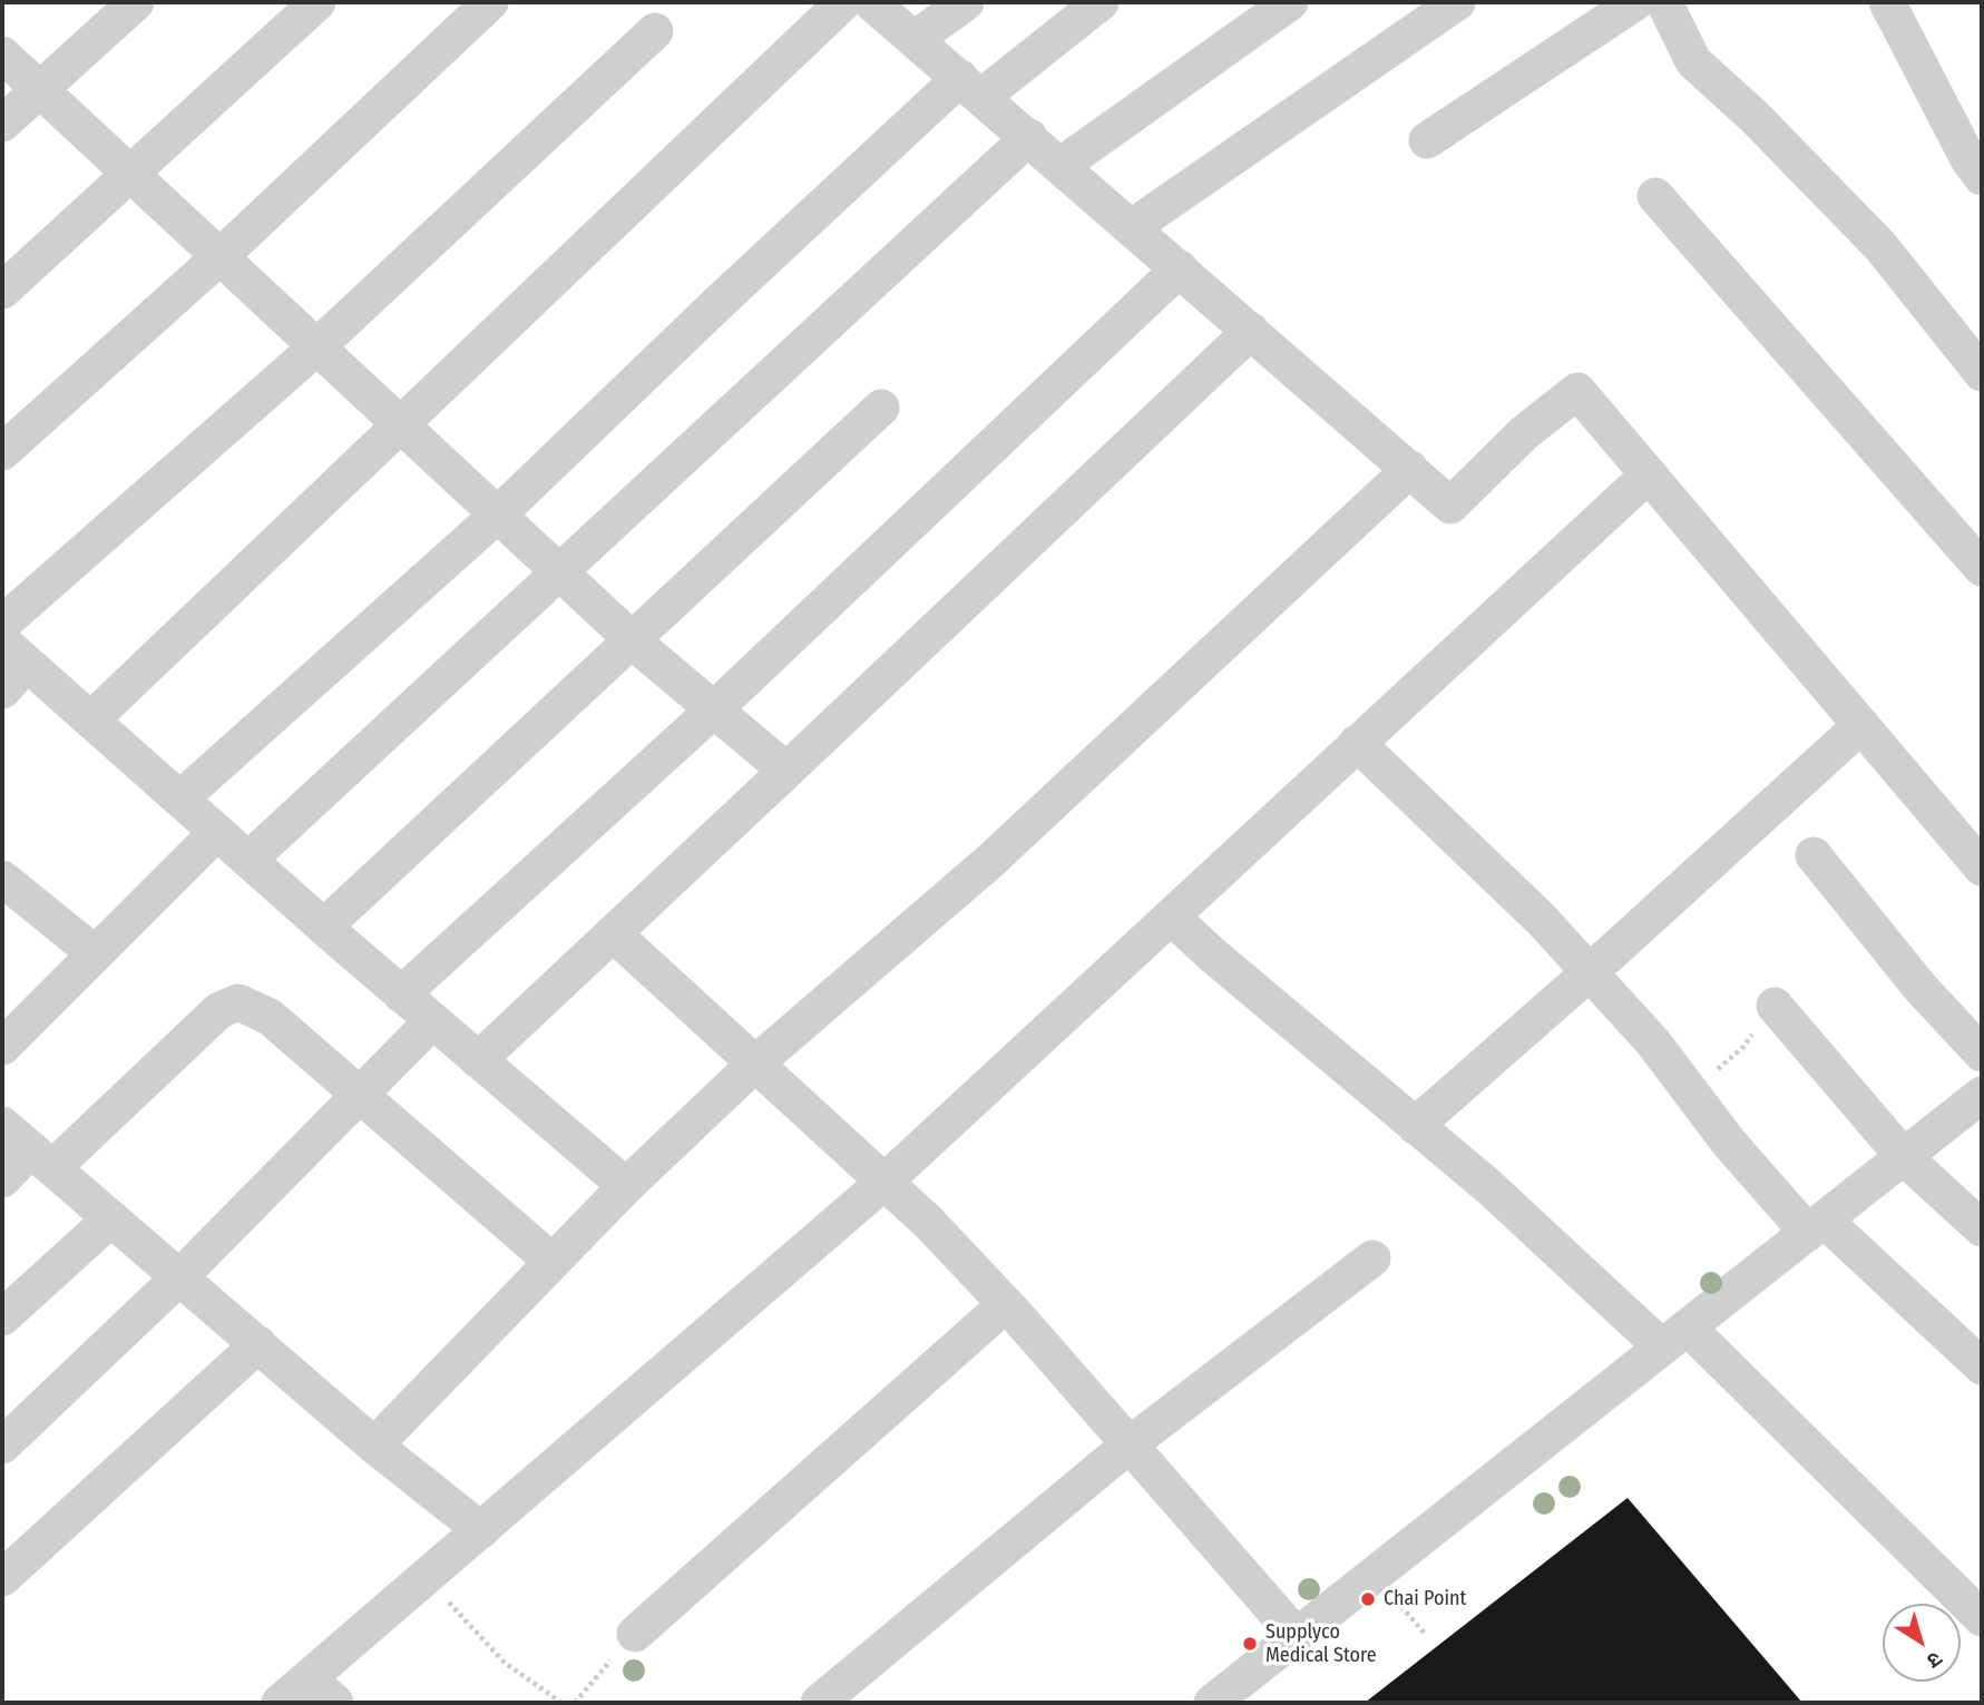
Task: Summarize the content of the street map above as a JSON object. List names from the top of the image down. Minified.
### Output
{"places":["Chai Point","Supplyco Medical Store"],"north":"bottom right"}
